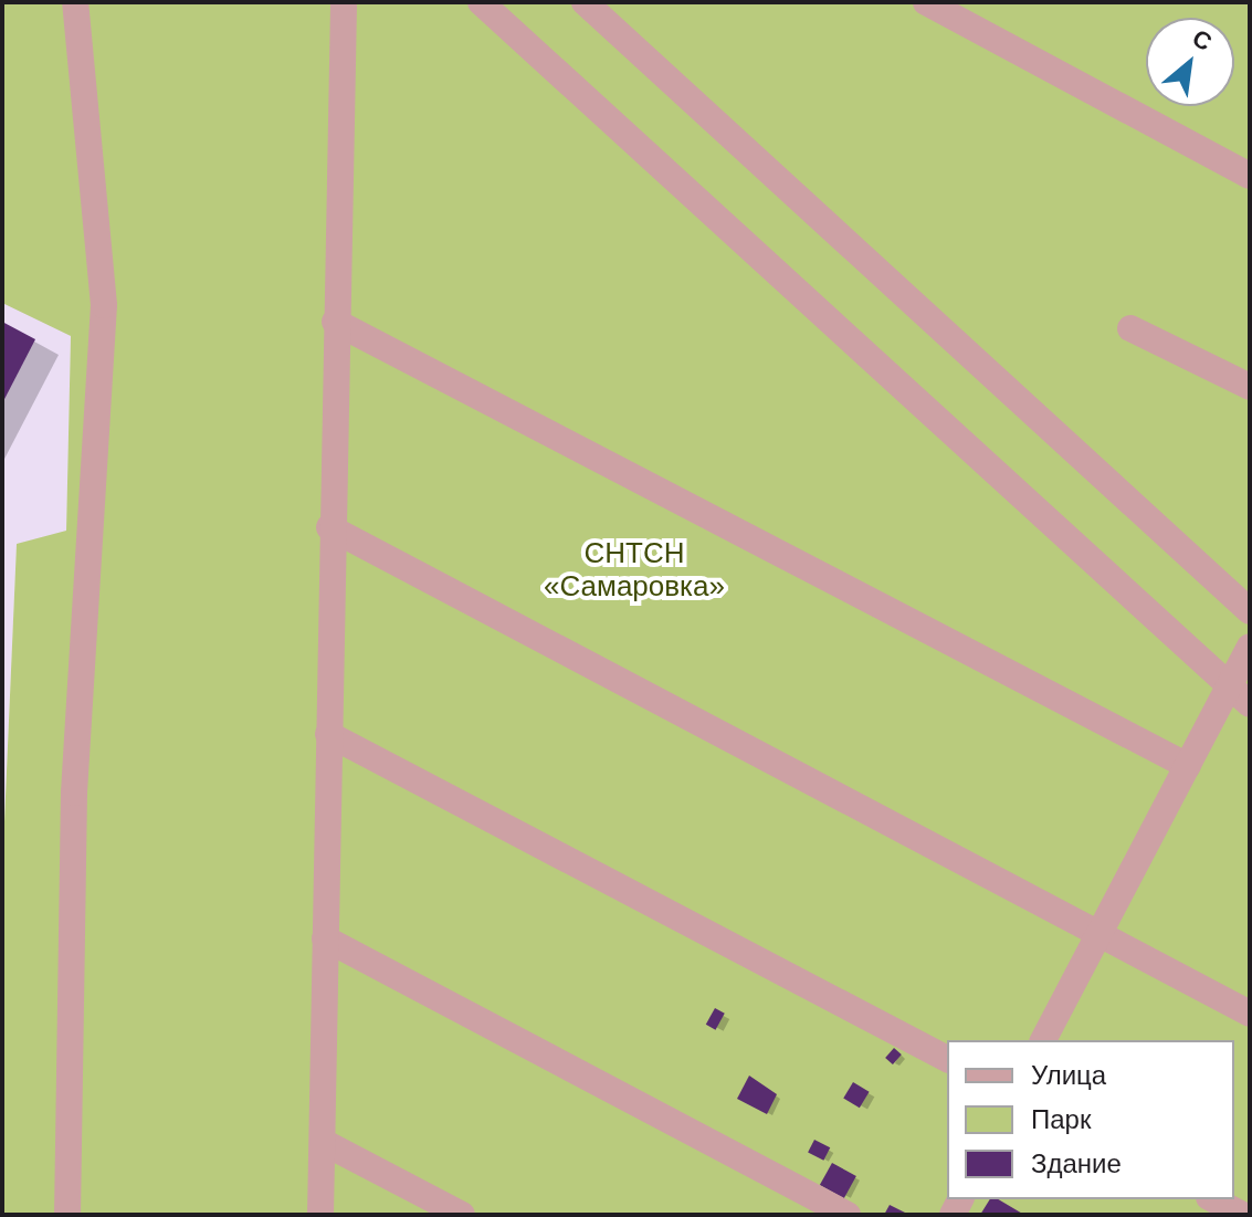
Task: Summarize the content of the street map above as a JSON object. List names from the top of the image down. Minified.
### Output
{"parks":["СНТСН «Самаровка»"],"legend":["Улица","Парк","Здание"],"north":"top right"}
